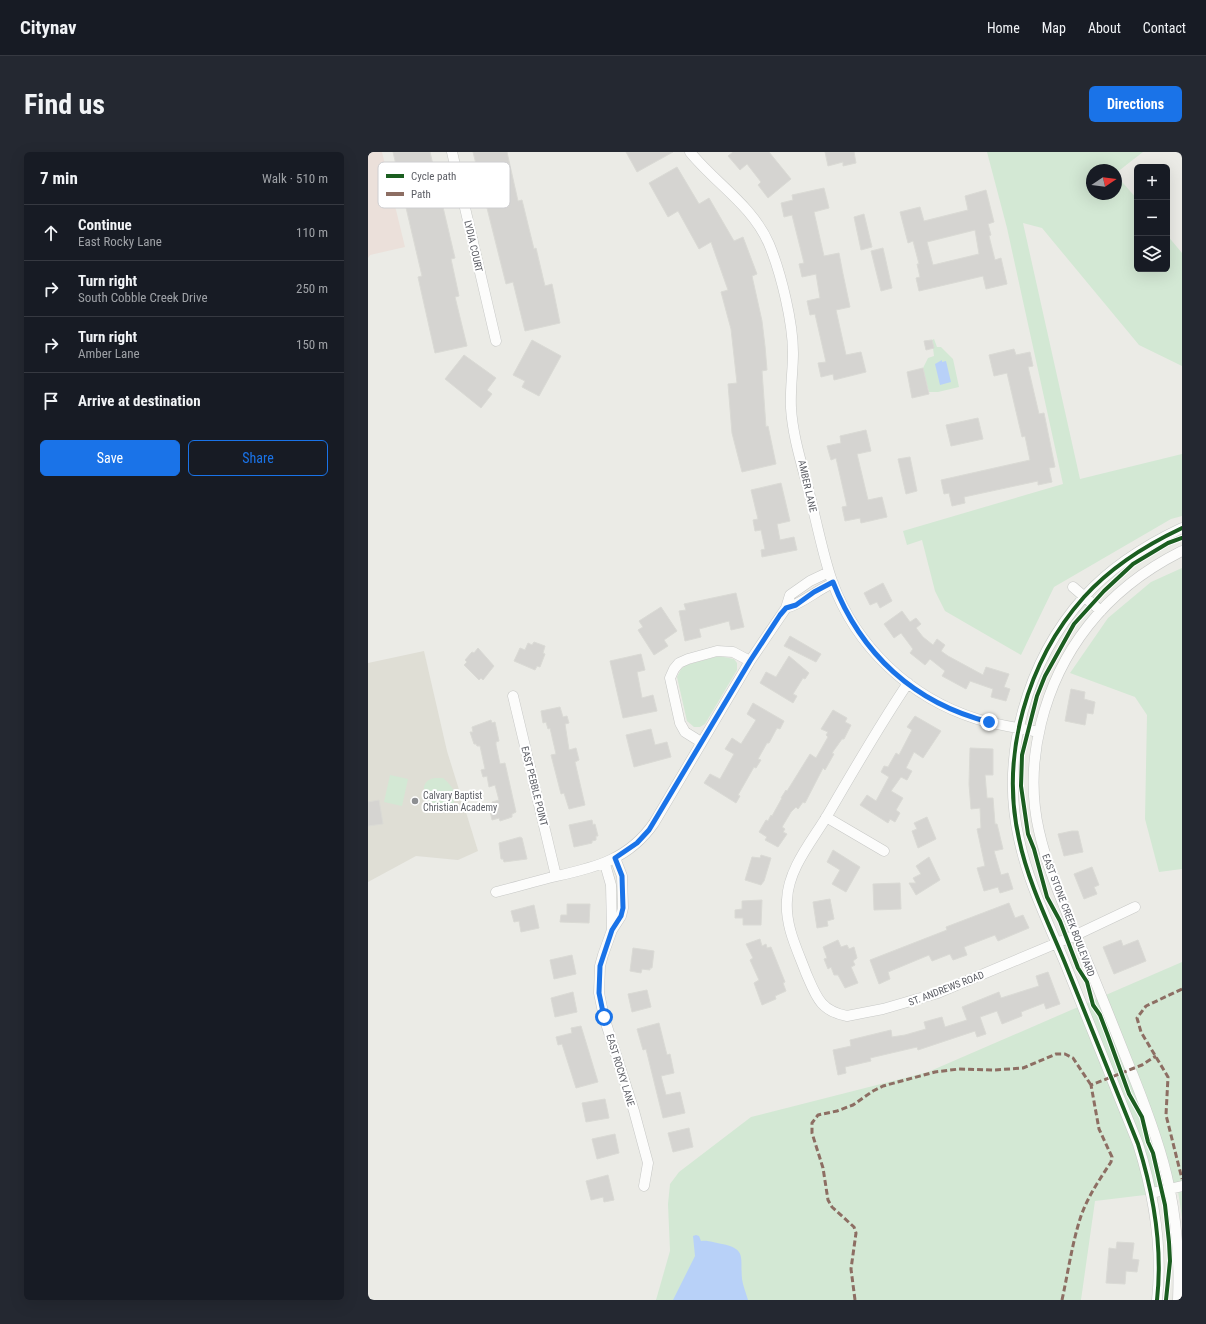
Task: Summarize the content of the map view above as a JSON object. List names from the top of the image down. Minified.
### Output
{"streets":{"street":["LYDIA COURT","AMBER LANE","EAST PEBBLE POINT","EAST STONE CREEK BOULEVARD","ST. ANDREWS ROAD","EAST ROCKY LANE"]},"crossings":[["AMBER LANE","EAST STONE CREEK BOULEVARD"],["AMBER LANE","ST. ANDREWS ROAD"],["EAST STONE CREEK BOULEVARD","ST. ANDREWS ROAD"]],"places":["Calvary Baptist Christian Academy"],"legend":["Cycle path","Path"],"north":"right","page":{"header":"Citynav","nav":["Home","Map","About","Contact"],"buttons":["Directions",["Save","Share"]],"title":"Find us","heading":["7 min","Walk · 510 m"],"map_buttons":["+","−"],"list":[["Continue","East Rocky Lane","110 m"],["Turn right","South Cobble Creek Drive","250 m"],["Turn right","Amber Lane","150 m"],"Arrive at destination"]}}
